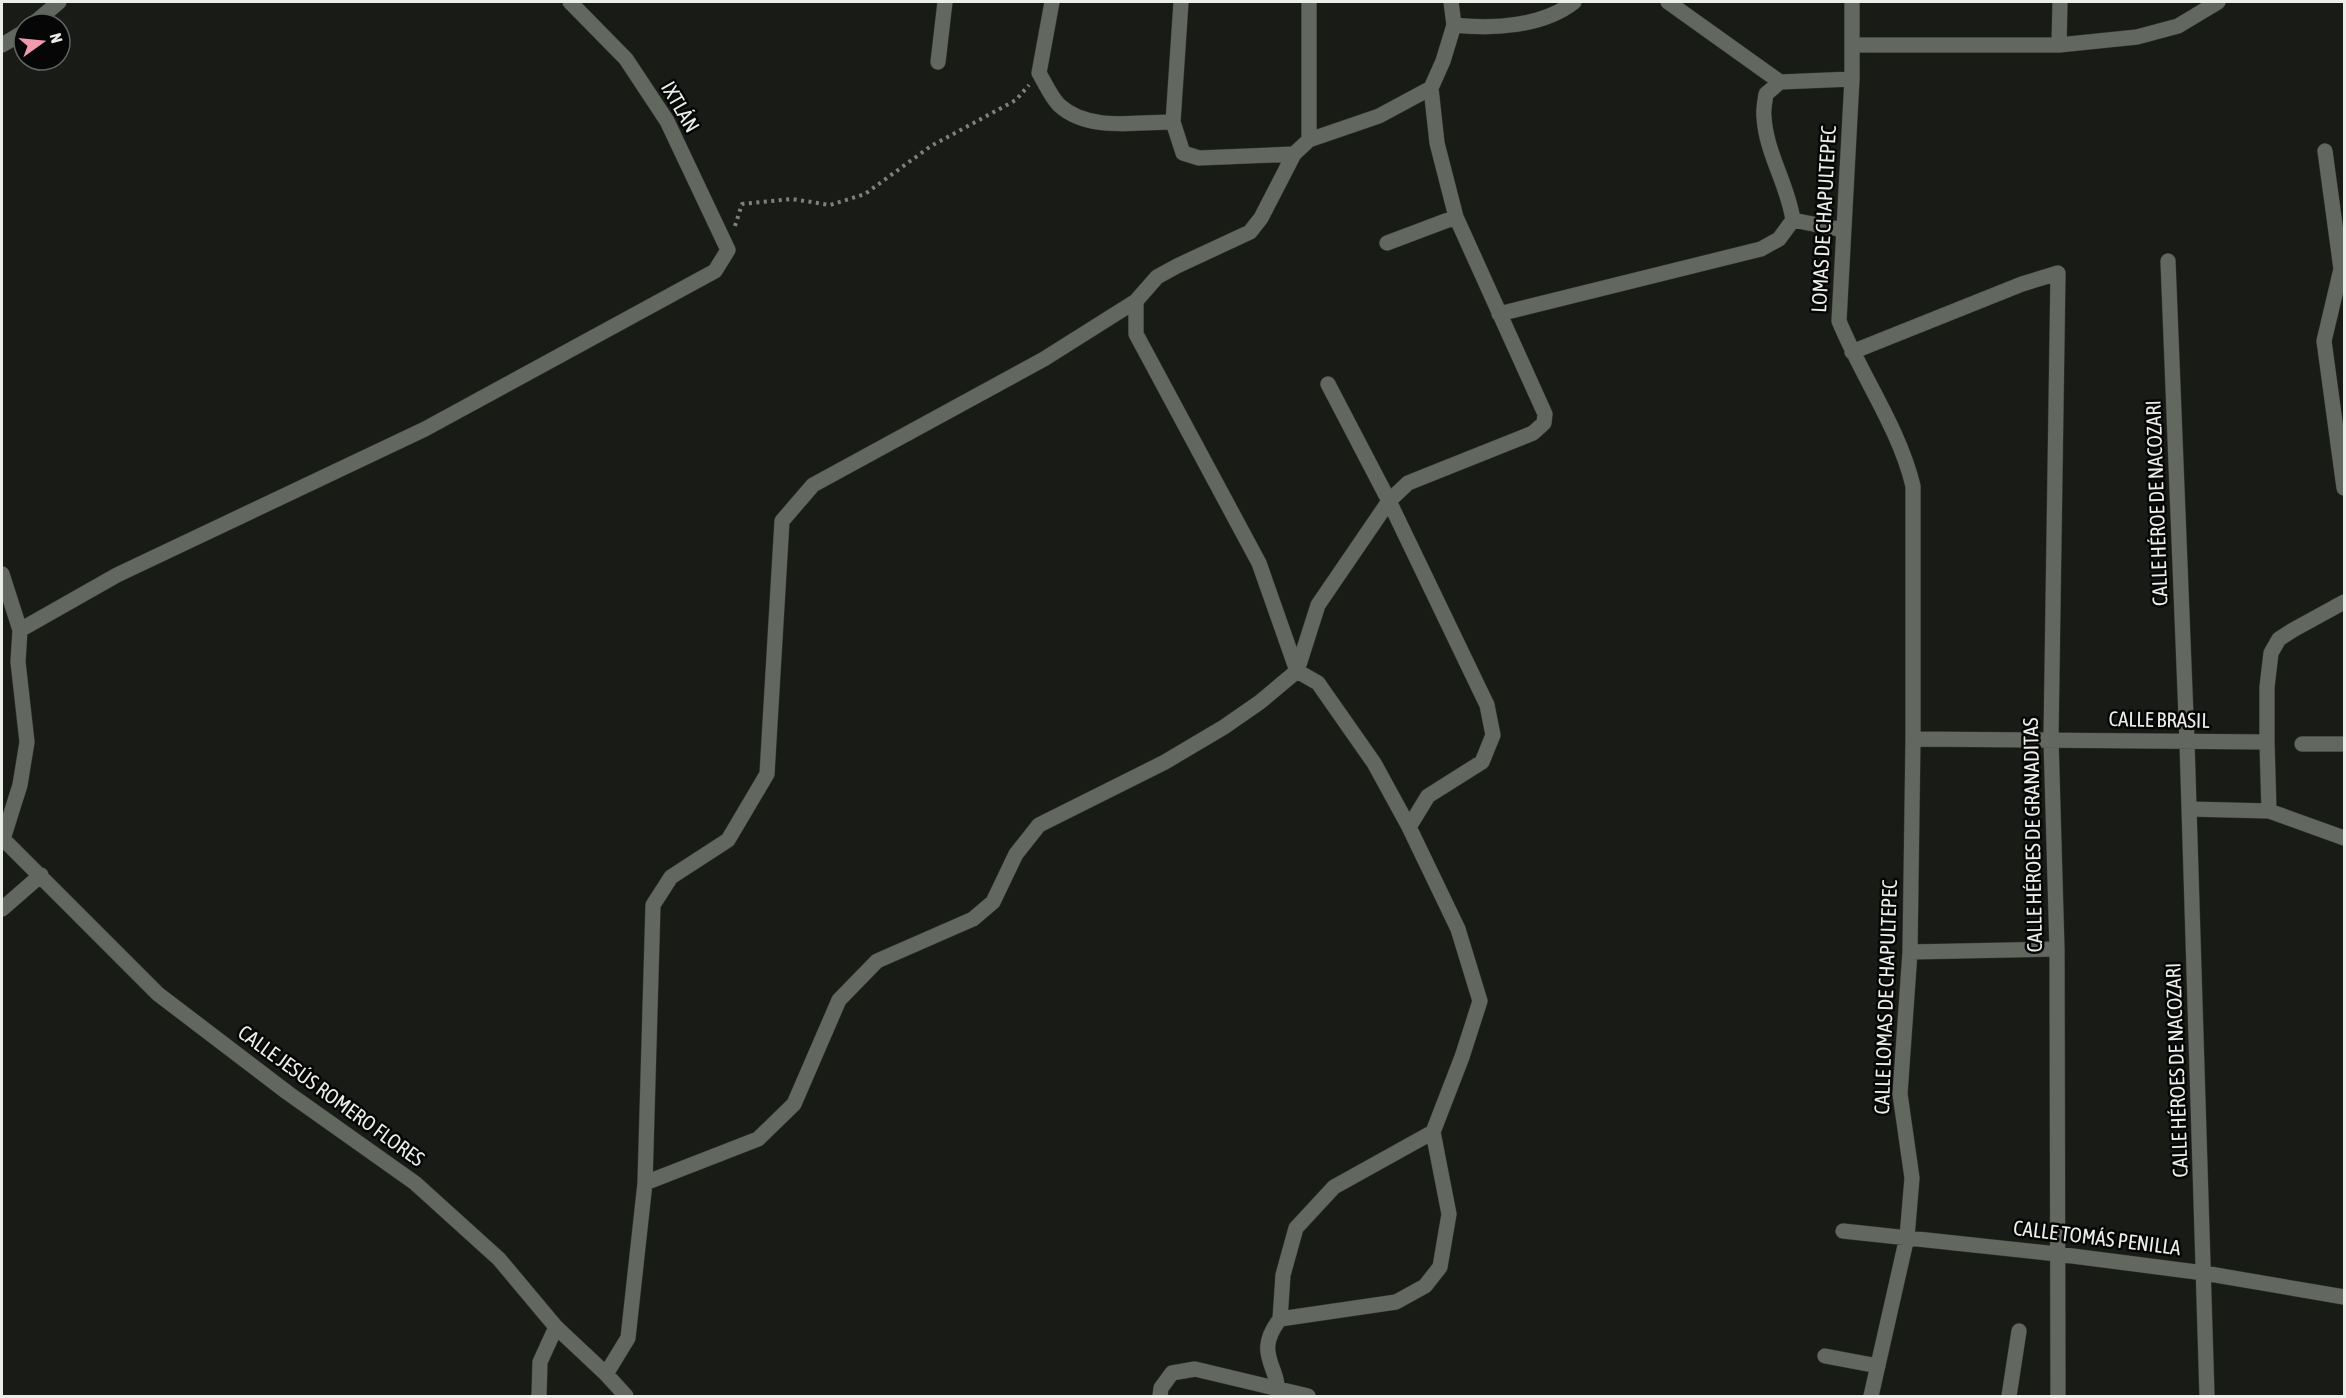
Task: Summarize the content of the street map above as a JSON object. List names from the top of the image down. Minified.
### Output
{"streets":{"street":["IXTLÁN","LOMAS DE CHAPULTEPEC","CALLE HÉROE DE NACOZARI","CALLE BRASIL","CALLE HÉROES DE GRANADITAS","CALLE LOMAS DE CHAPULTEPEC","CALLE HÉROES DE NACOZARI","CALLE JESÚS ROMERO FLORES","CALLE TOMÁS PENILLA"]},"crossings":[["LOMAS DE CHAPULTEPEC","CALLE BRASIL"],["LOMAS DE CHAPULTEPEC","CALLE HÉROES DE GRANADITAS"],["LOMAS DE CHAPULTEPEC","CALLE LOMAS DE CHAPULTEPEC"],["CALLE HÉROE DE NACOZARI","CALLE BRASIL"],["CALLE HÉROE DE NACOZARI","CALLE HÉROES DE NACOZARI"],["CALLE BRASIL","CALLE HÉROES DE GRANADITAS"],["CALLE BRASIL","CALLE LOMAS DE CHAPULTEPEC"],["CALLE BRASIL","CALLE HÉROES DE NACOZARI"],["CALLE HÉROES DE GRANADITAS","CALLE TOMÁS PENILLA"],["CALLE LOMAS DE CHAPULTEPEC","CALLE TOMÁS PENILLA"],["CALLE HÉROES DE NACOZARI","CALLE TOMÁS PENILLA"]],"north":"right"}
